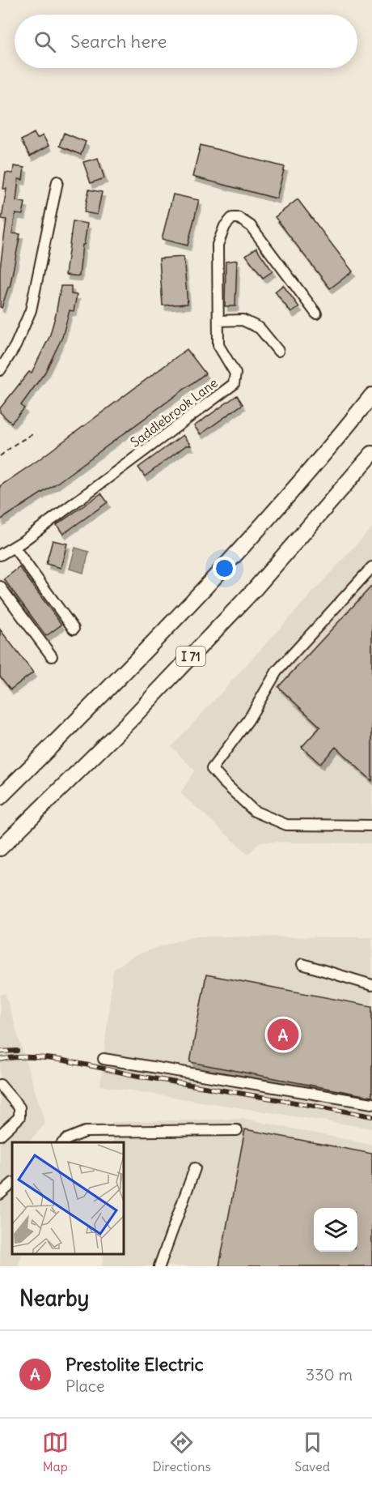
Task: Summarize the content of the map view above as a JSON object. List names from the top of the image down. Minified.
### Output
{"streets":{"highway":["I 71"],"street":["Saddlebrook Lane"]},"page":{"search":"Search here","pins":"A","heading":"Nearby","list":[{"mark":"A","name":"Prestolite Electric","note":"Place","value":"330 m"}],"nav":["Map","Directions","Saved"]}}
